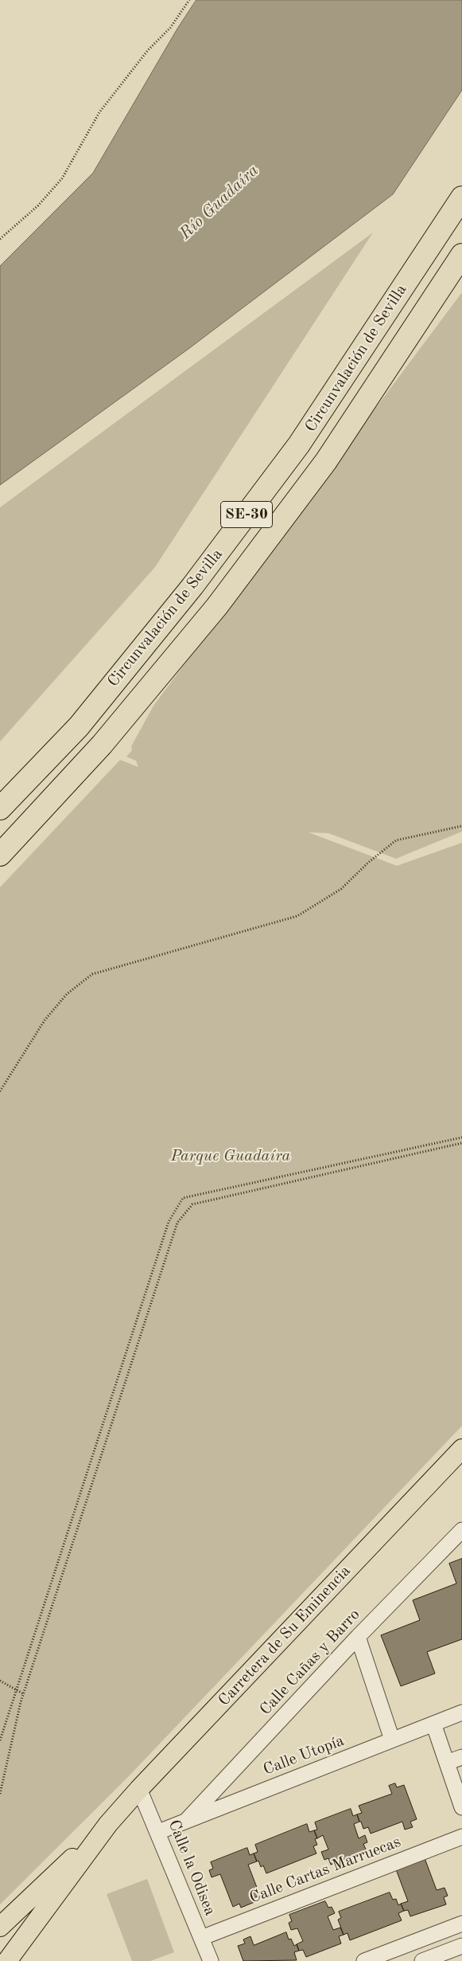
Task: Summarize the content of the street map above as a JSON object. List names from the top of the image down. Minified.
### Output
{"streets":{"highway":["Circunvalación de Sevilla","SE-30"],"main road":["Carretera de Su Eminencia"],"street":["Calle Cañas y Barro","Calle Utopía","Calle la Odisea","Calle Cartas Marruecas"]},"crossings":[["Carretera de Su Eminencia","Calle la Odisea"],["Calle Cañas y Barro","Calle Utopía"],["Calle Utopía","Calle la Odisea"],["Calle la Odisea","Calle Cartas Marruecas"]],"water":["Río Guadaíra"],"parks":["Parque Guadaíra"]}
